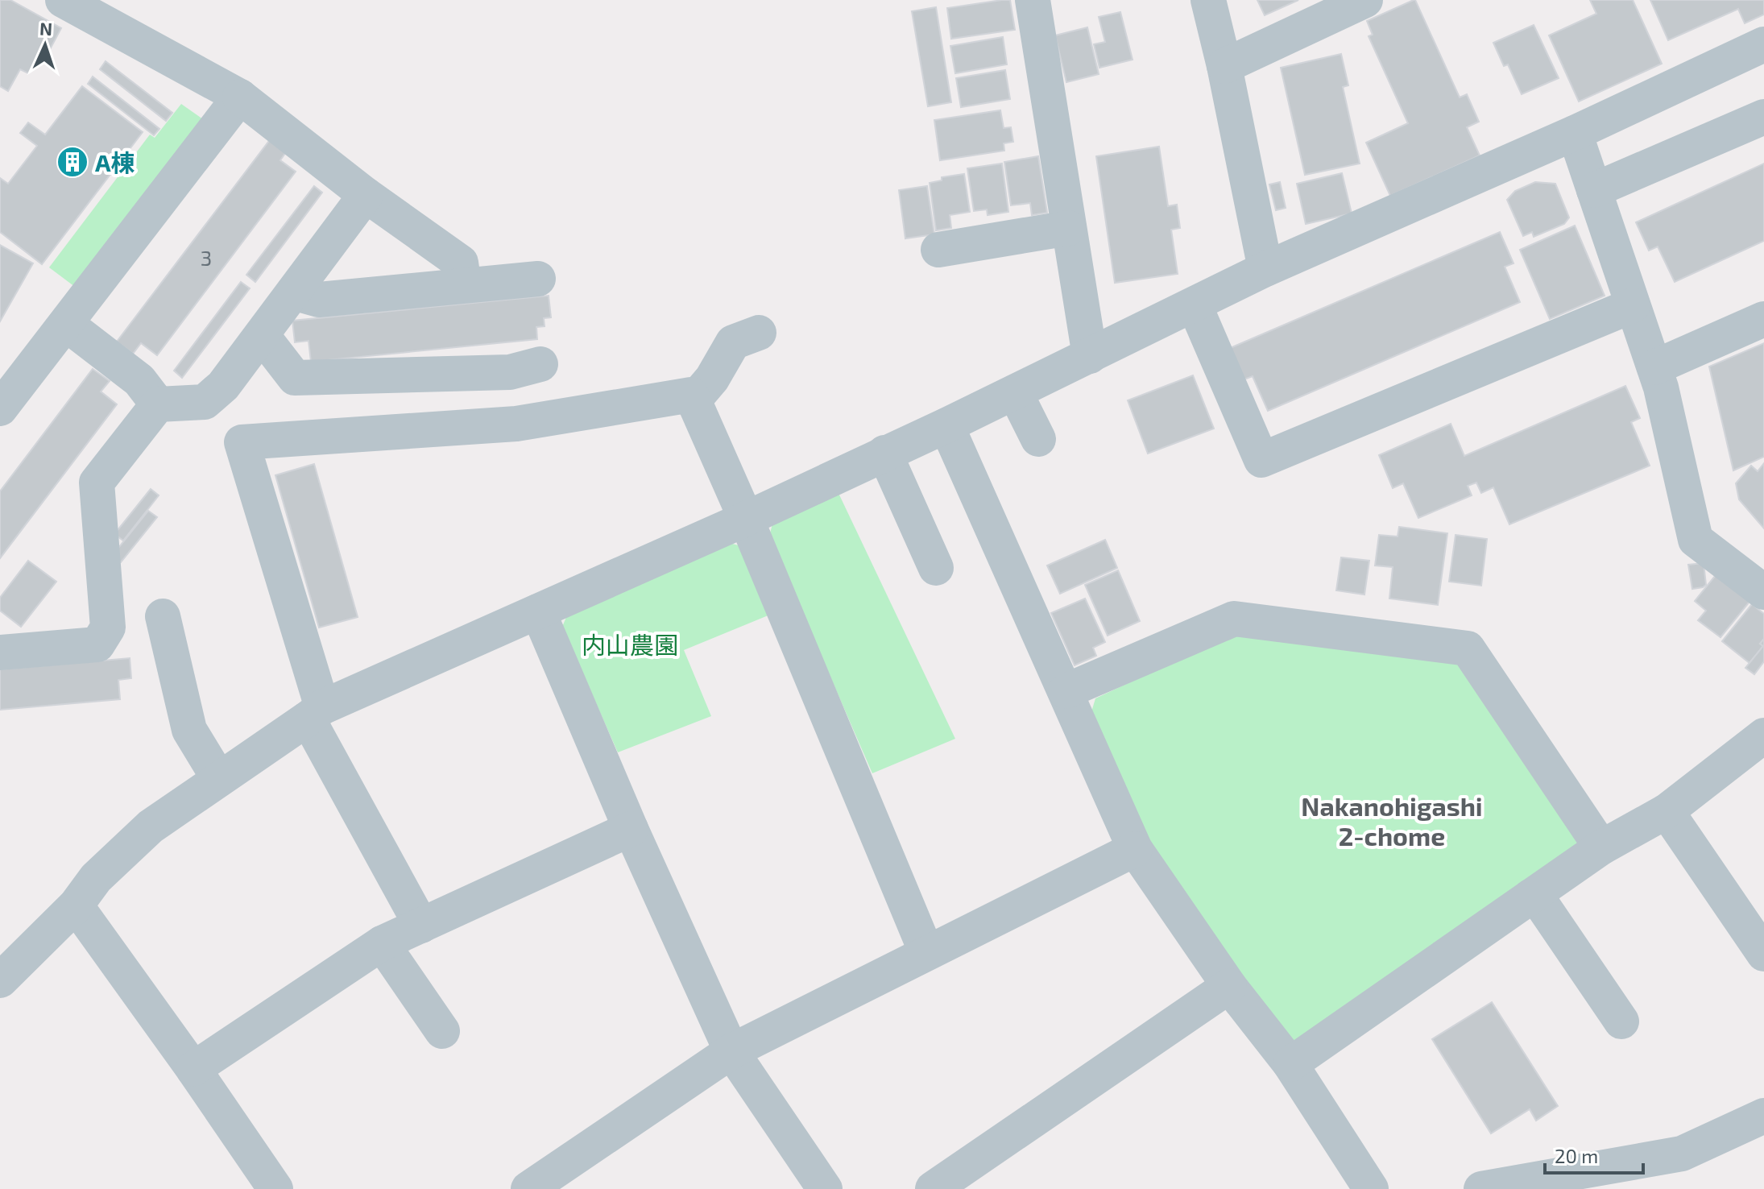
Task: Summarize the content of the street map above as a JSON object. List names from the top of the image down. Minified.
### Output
{"districts":["Nakanohigashi 2-chome"],"parks":["内山農園"],"places":{"building":["A棟"]},"house_numbers":["3"],"scale_bar":"20 m","north":"top"}
